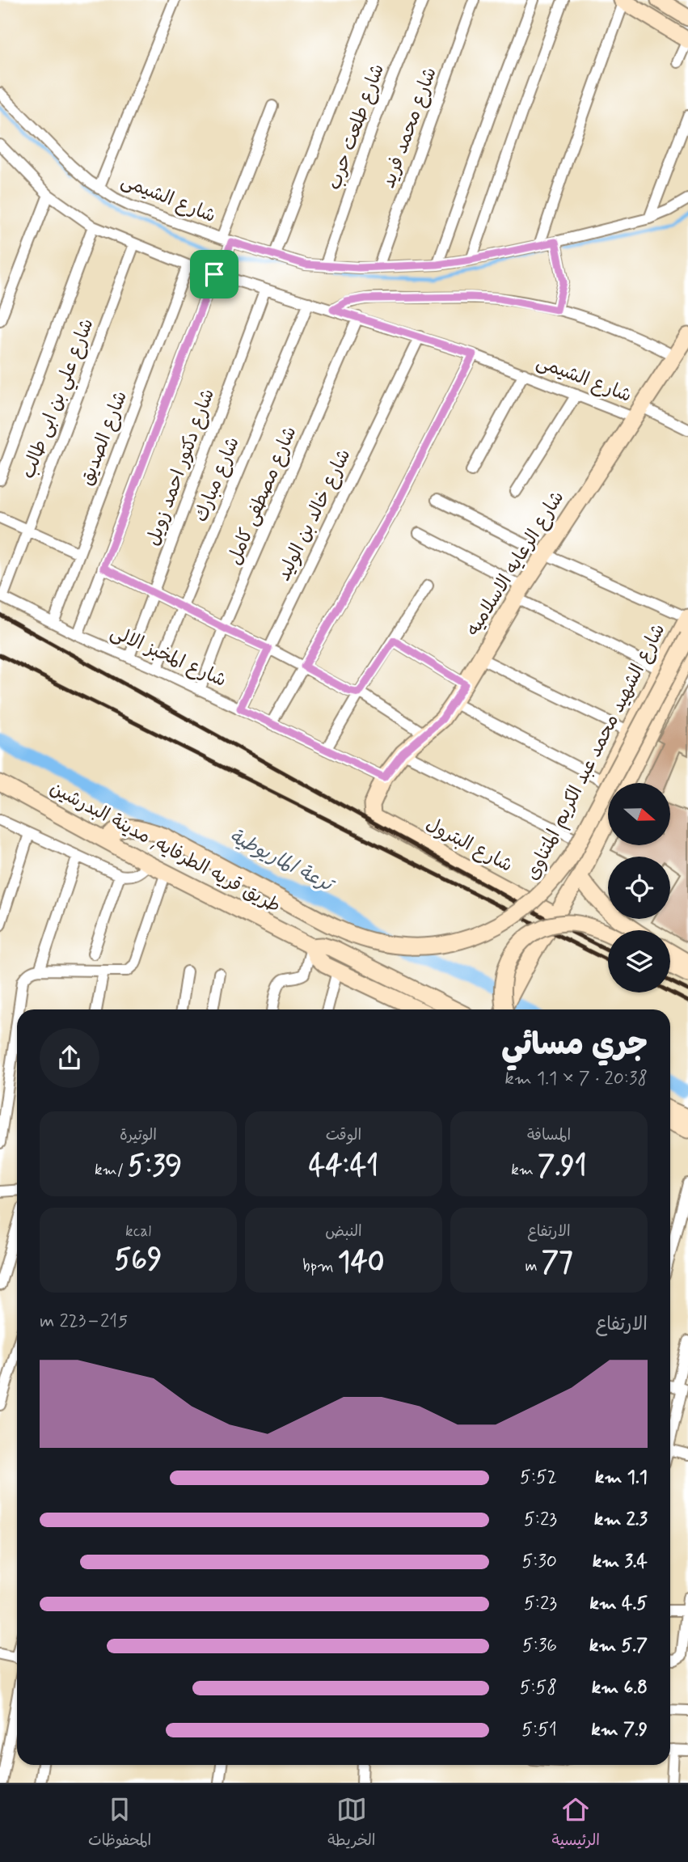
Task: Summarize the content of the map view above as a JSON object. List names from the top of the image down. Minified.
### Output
{"streets":{"street":["شارع طلعت حرب","شارع محمد فريد","شارع الشيمى","شارع علي بن ابى طالب","شارع الصديق","شارع دكتور احمد زويل","شارع مبارك","شارع مصطفى كامل","شارع خالد بن الوليد","شارع الرعايه الاسلاميه","شارع المخبز الالى","شارع الشهيد محمد عبد الكريم المتناوى","شارع البترول","طريق قريه الطرفايه, مدينة البدرشين"]},"crossings":[["شارع طلعت حرب","شارع الشيمى"],["شارع محمد فريد","شارع الشيمى"],["شارع الشيمى","شارع علي بن ابى طالب"],["شارع الشيمى","شارع الصديق"],["شارع الشيمى","شارع دكتور احمد زويل"],["شارع الشيمى","شارع مبارك"],["شارع الشيمى","شارع مصطفى كامل"],["شارع الشيمى","شارع خالد بن الوليد"],["شارع الشيمى","شارع الرعايه الاسلاميه"],["شارع علي بن ابى طالب","شارع المخبز الالى"],["شارع الصديق","شارع المخبز الالى"],["شارع دكتور احمد زويل","شارع المخبز الالى"],["شارع مبارك","شارع المخبز الالى"],["شارع مصطفى كامل","شارع المخبز الالى"],["شارع خالد بن الوليد","شارع المخبز الالى"],["شارع الرعايه الاسلاميه","شارع المخبز الالى"],["شارع الرعايه الاسلاميه","شارع البترول"],["شارع الشهيد محمد عبد الكريم المتناوى","شارع البترول"]],"water":["ترعة الماريوطية"],"north":"right","page":{"heading":["جري مسائي","20:38 · 7 × 1.1 km"],"stats":[["المسافة","7.91 km"],["الوقت","44:41"],["الوتيرة","5:39 /km"],["الارتفاع","77 m"],["النبض","140 bpm"],["kcal","569"]],"chart":["الارتفاع","215–223 m"],"list":[{"name":"1.1 km","note":"5:52"},{"name":"2.3 km","note":"5:23"},{"name":"3.4 km","note":"5:30"},{"name":"4.5 km","note":"5:23"},{"name":"5.7 km","note":"5:36"},{"name":"6.8 km","note":"5:58"},{"name":"7.9 km","note":"5:51"}],"tabs":["الرئيسية","الخريطة","المحفوظات"]}}
